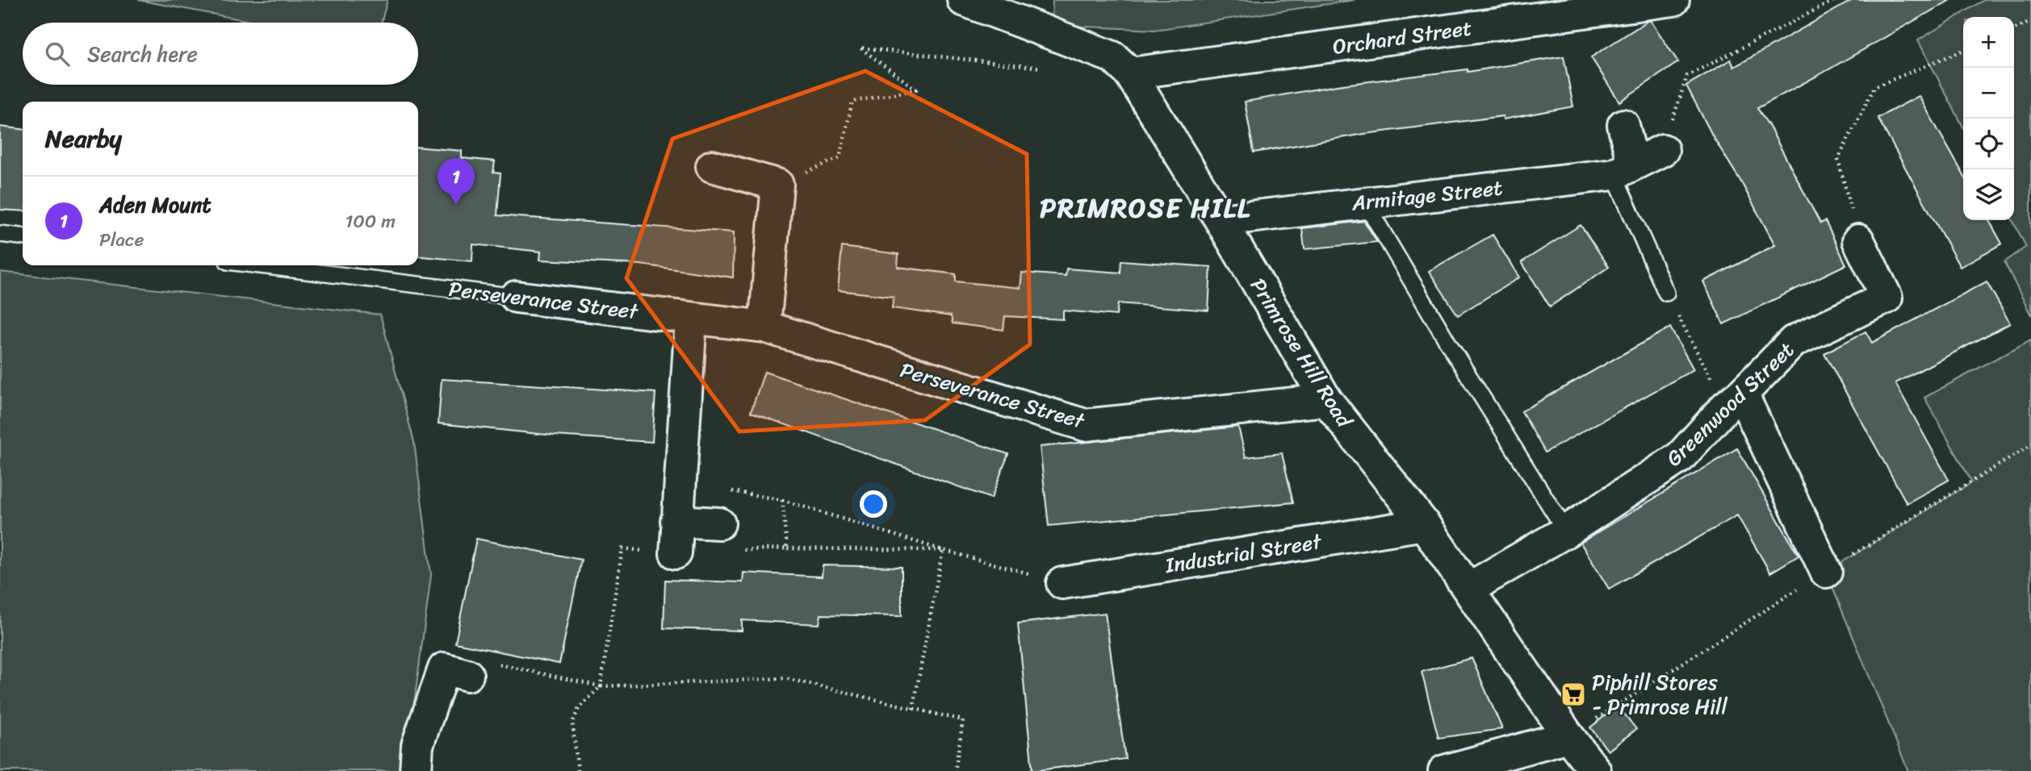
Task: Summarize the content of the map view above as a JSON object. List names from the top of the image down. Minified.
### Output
{"streets":{"street":["Orchard Street","Armitage Street","Perseverance Street","Primrose Hill Road","Greenwood Street","Industrial Street"]},"crossings":[["Orchard Street","Primrose Hill Road"],["Armitage Street","Primrose Hill Road"],["Perseverance Street","Primrose Hill Road"],["Primrose Hill Road","Greenwood Street"],["Primrose Hill Road","Industrial Street"]],"districts":["PRIMROSE HILL"],"places":{"supermarket":["Piphill Stores - Primrose Hill"]},"page":{"map_buttons":["+","−"],"search":"Search here","heading":"Nearby","pins":"1","list":[{"mark":"1","name":"Aden Mount","note":"Place","value":"100 m"}]}}
